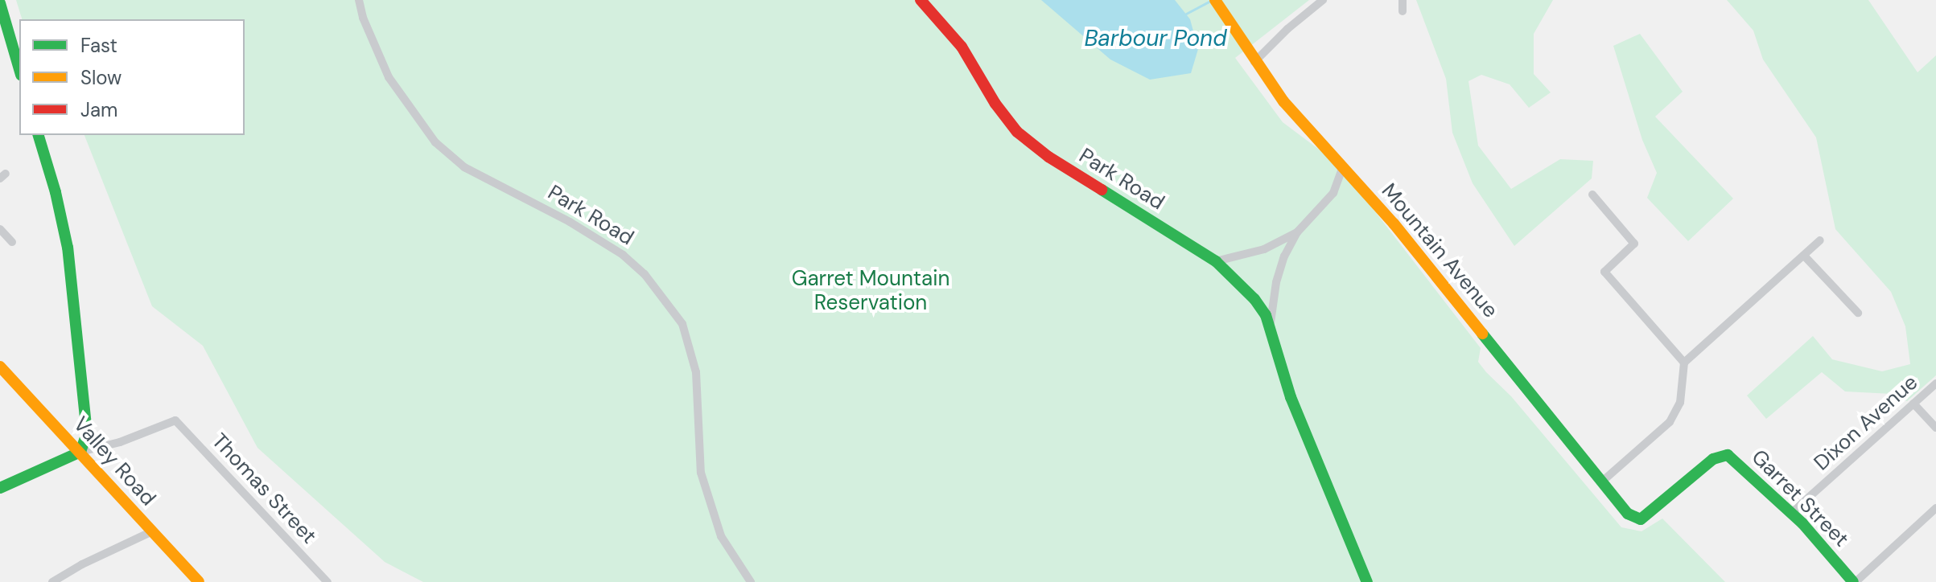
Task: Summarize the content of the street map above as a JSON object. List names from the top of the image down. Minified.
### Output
{"streets":{"street":["Park Road","Mountain Avenue","Dixon Avenue","Valley Road","Thomas Street","Garret Street"]},"crossings":[["Park Road","Mountain Avenue"],["Mountain Avenue","Garret Street"],["Dixon Avenue","Garret Street"],["Valley Road","Thomas Street"]],"water":["Barbour Pond"],"parks":["Garret Mountain Reservation"],"legend":["Fast","Slow","Jam"]}
